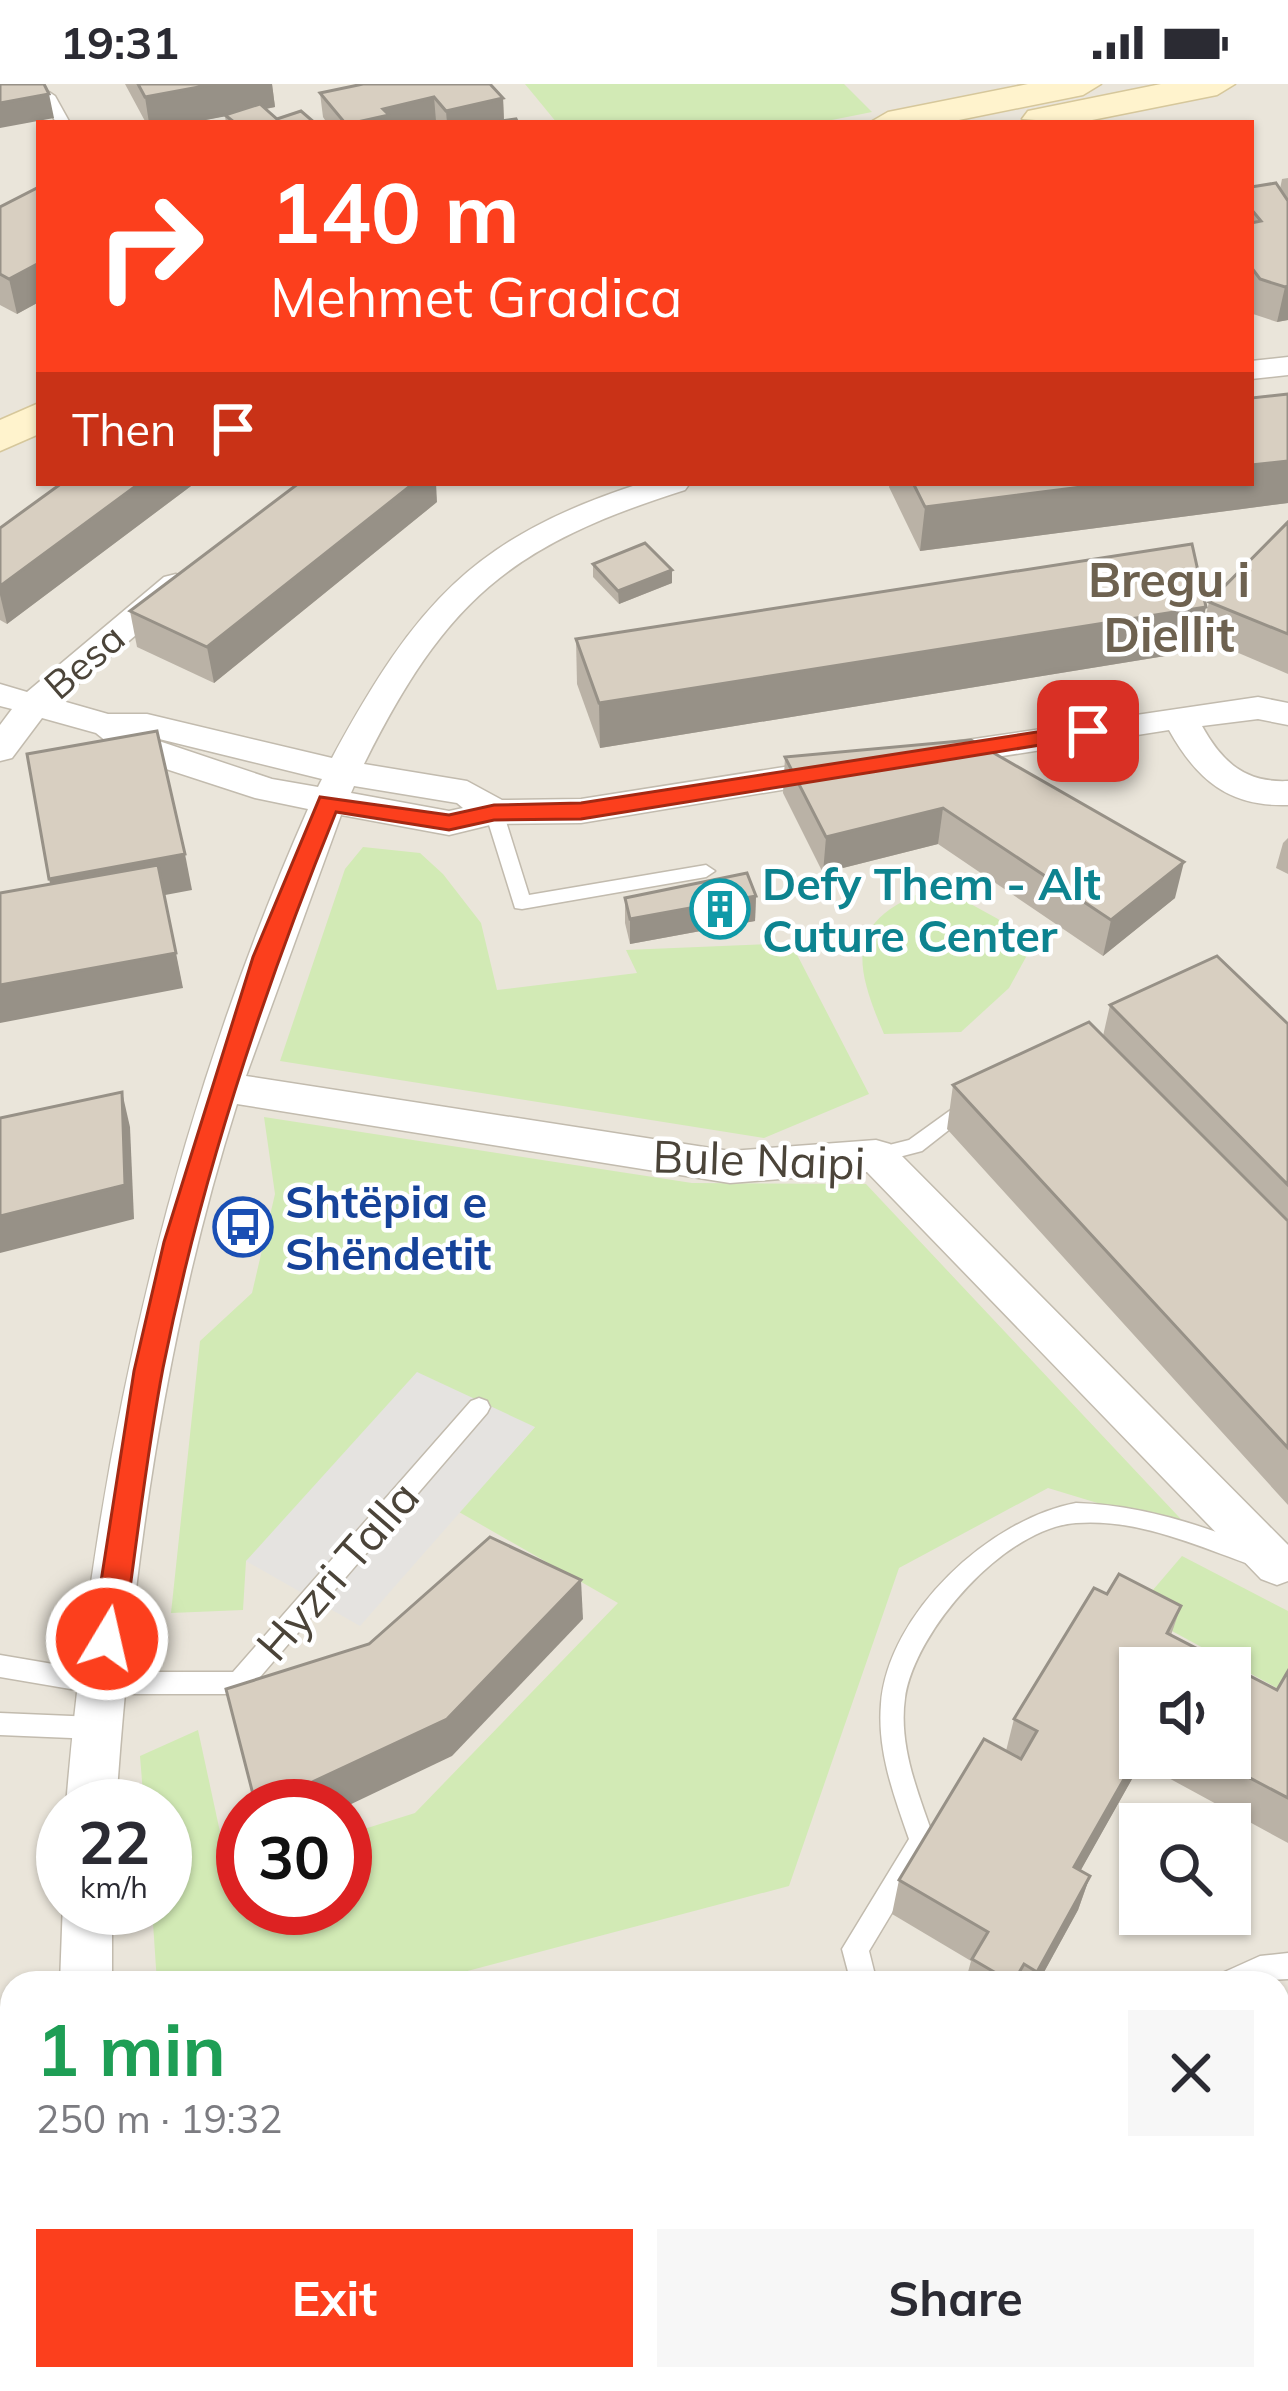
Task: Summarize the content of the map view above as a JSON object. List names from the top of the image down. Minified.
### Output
{"streets":{"street":["Besa","Bule Naipi"],"lane":["Hyzri Talla"]},"districts":["Bregu i Diellit"],"places":{"building":["Defy Them - Alt Cuture Center"],"bus stop":["Shtëpia e Shëndetit"]},"page":{"status":"19:31","turn":["140 m","Mehmet Gradica"],"then":"Then","speed":"22 km/h","limit":"30","heading":["1 min","250 m · 19:32"],"buttons":["Exit","Share"]}}
